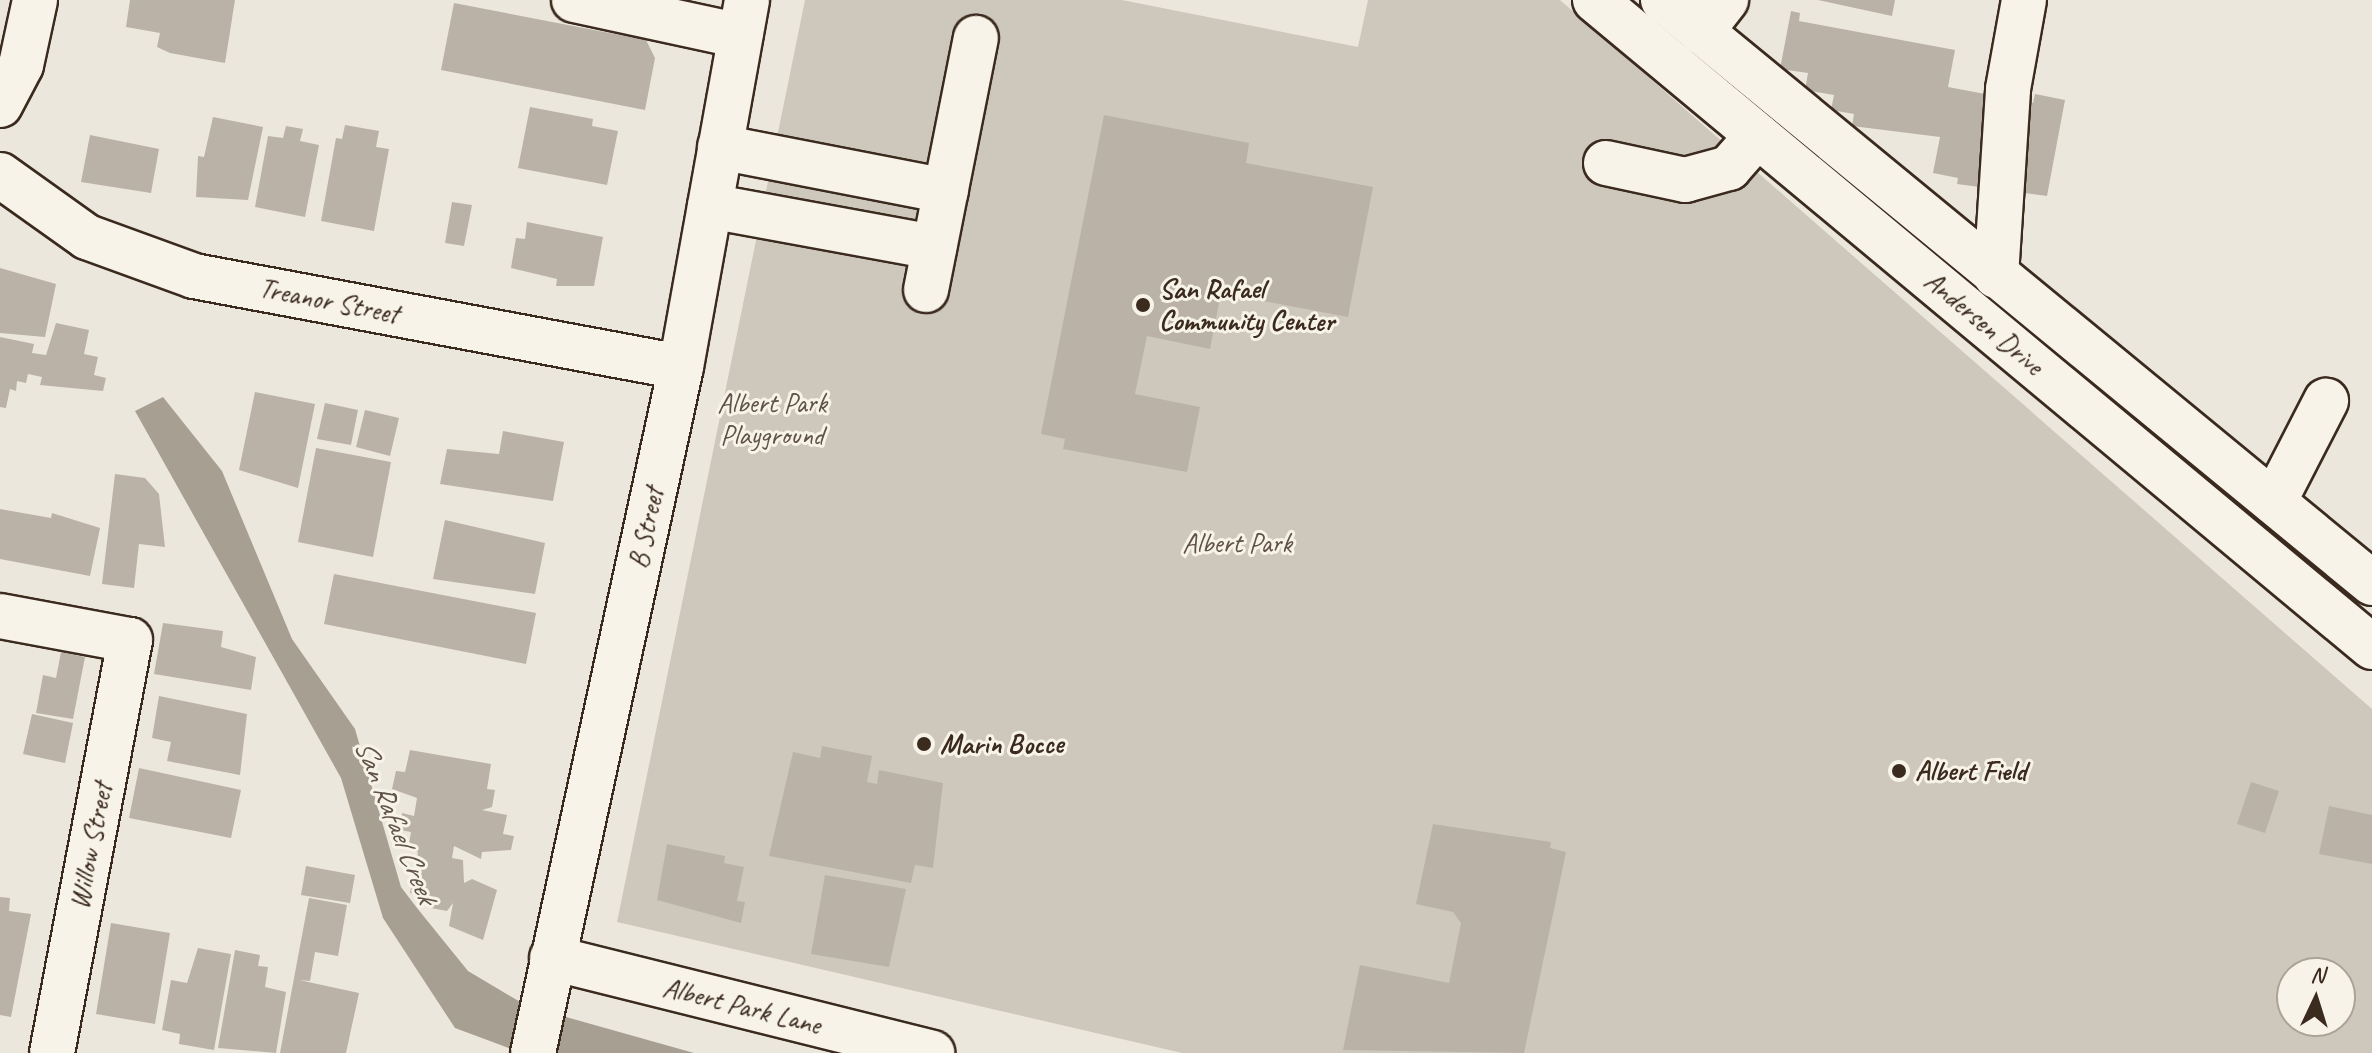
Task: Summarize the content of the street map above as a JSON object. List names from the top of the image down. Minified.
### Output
{"streets":{"street":["Treanor Street","Andersen Drive","B Street","Willow Street","Albert Park Lane"]},"crossings":[["Treanor Street","B Street"],["B Street","Albert Park Lane"]],"water":["San Rafael Creek"],"parks":["Albert Park Playground","Albert Park"],"places":["San Rafael Community Center","Marin Bocce","Albert Field"],"north":"top"}
